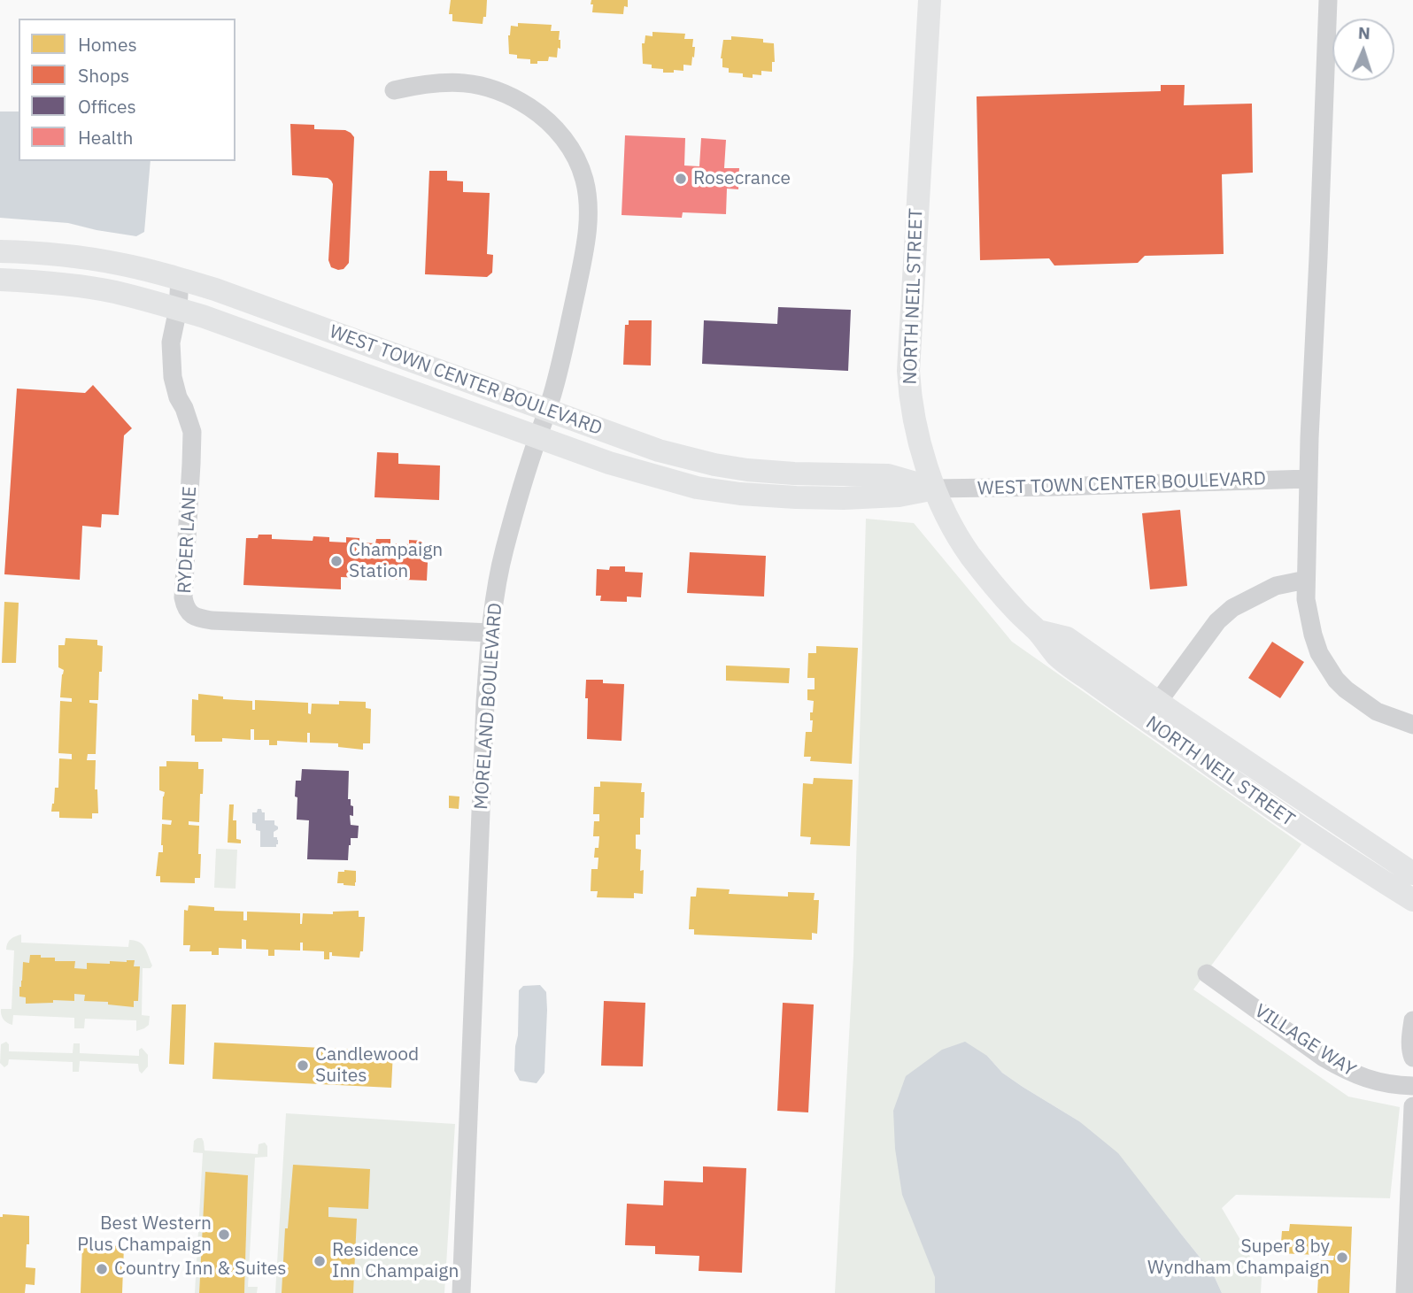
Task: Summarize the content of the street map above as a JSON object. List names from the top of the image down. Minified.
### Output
{"streets":{"main road":["NORTH NEIL STREET","WEST TOWN CENTER BOULEVARD"],"street":["RYDER LANE","MORELAND BOULEVARD","VILLAGE WAY"]},"crossings":[["NORTH NEIL STREET","WEST TOWN CENTER BOULEVARD"],["WEST TOWN CENTER BOULEVARD","RYDER LANE"],["WEST TOWN CENTER BOULEVARD","MORELAND BOULEVARD"],["RYDER LANE","MORELAND BOULEVARD"]],"places":["Rosecrance","Champaign Station","Candlewood Suites","Best Western Plus Champaign","Super 8 by Wyndham Champaign","Residence Inn Champaign","Country Inn & Suites"],"legend":["Homes","Shops","Offices","Health"],"north":"top"}
